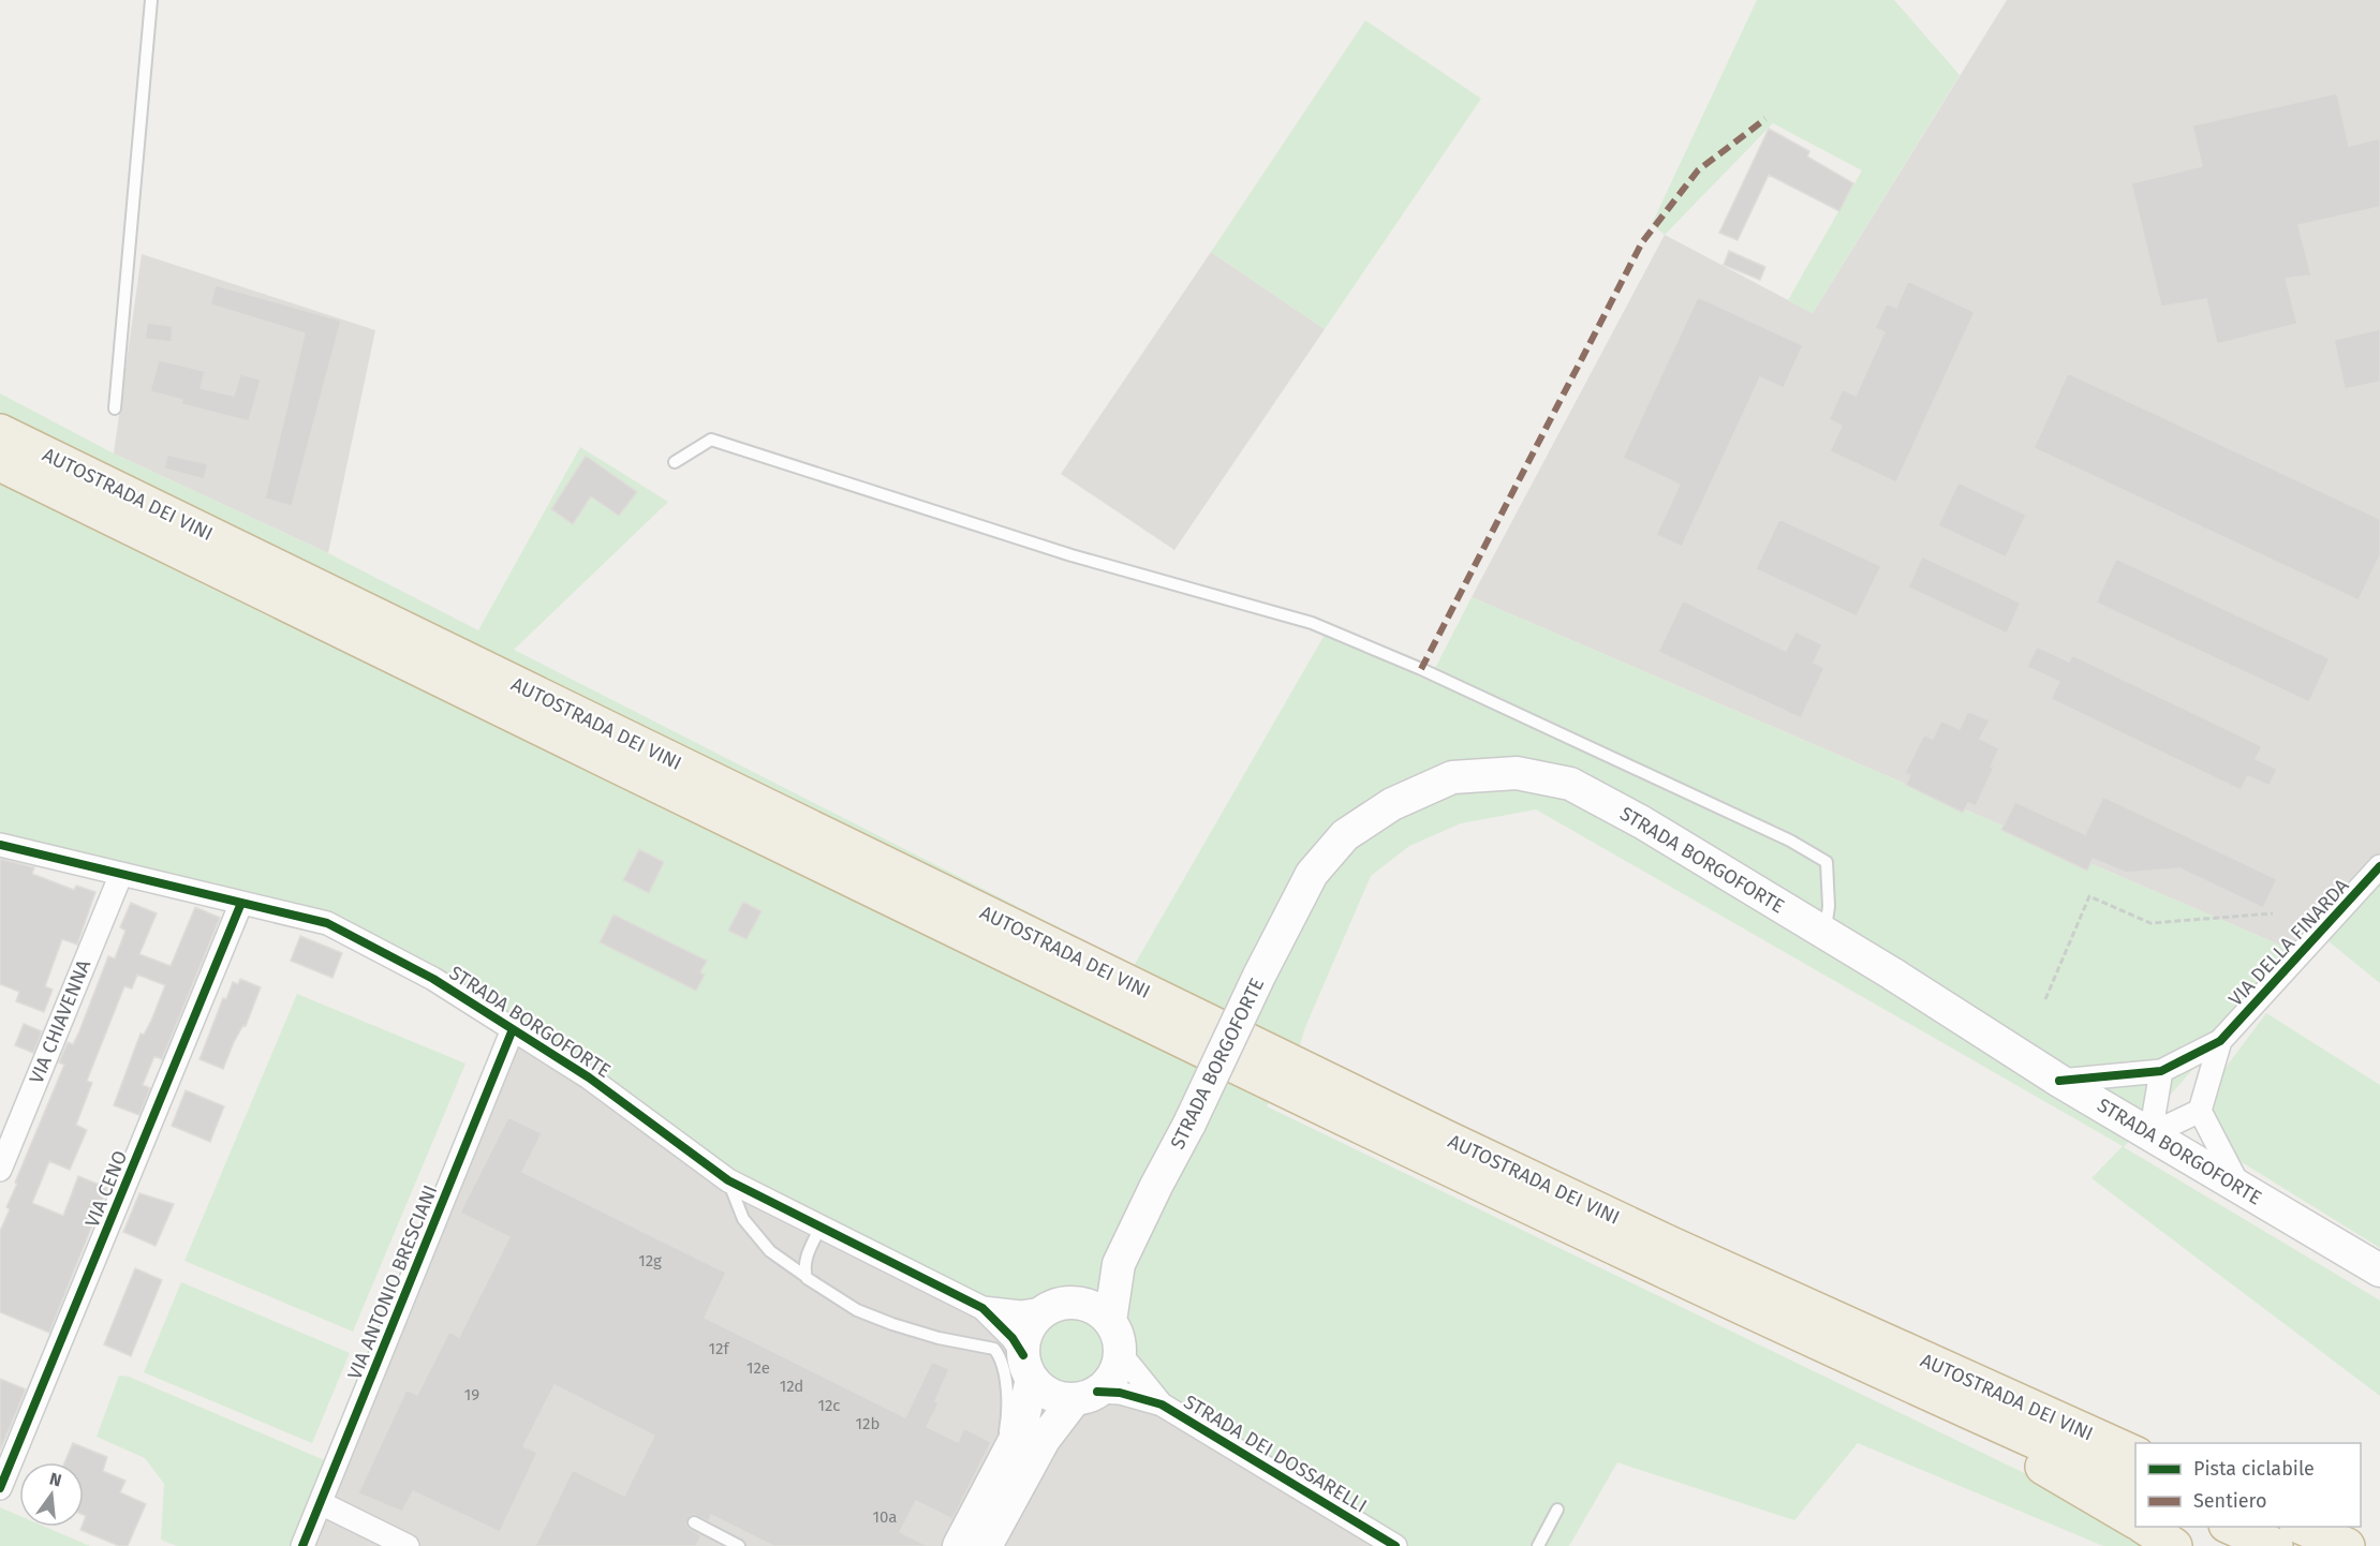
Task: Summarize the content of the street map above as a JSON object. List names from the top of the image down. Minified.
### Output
{"streets":{"highway":["AUTOSTRADA DEI VINI"],"main road":["STRADA BORGOFORTE"],"street":["VIA DELLA FINARDA","VIA CHIAVENNA","VIA CENO","VIA ANTONIO BRESCIANI","STRADA DEI DOSSARELLI"]},"crossings":[["STRADA BORGOFORTE","VIA CHIAVENNA"],["STRADA BORGOFORTE","VIA CENO"],["STRADA BORGOFORTE","VIA ANTONIO BRESCIANI"],["STRADA BORGOFORTE","STRADA DEI DOSSARELLI"]],"house_numbers":["12g","12f","12e","12d","19","12c","12b","10a"],"legend":["Pista ciclabile","Sentiero"],"north":"top"}
